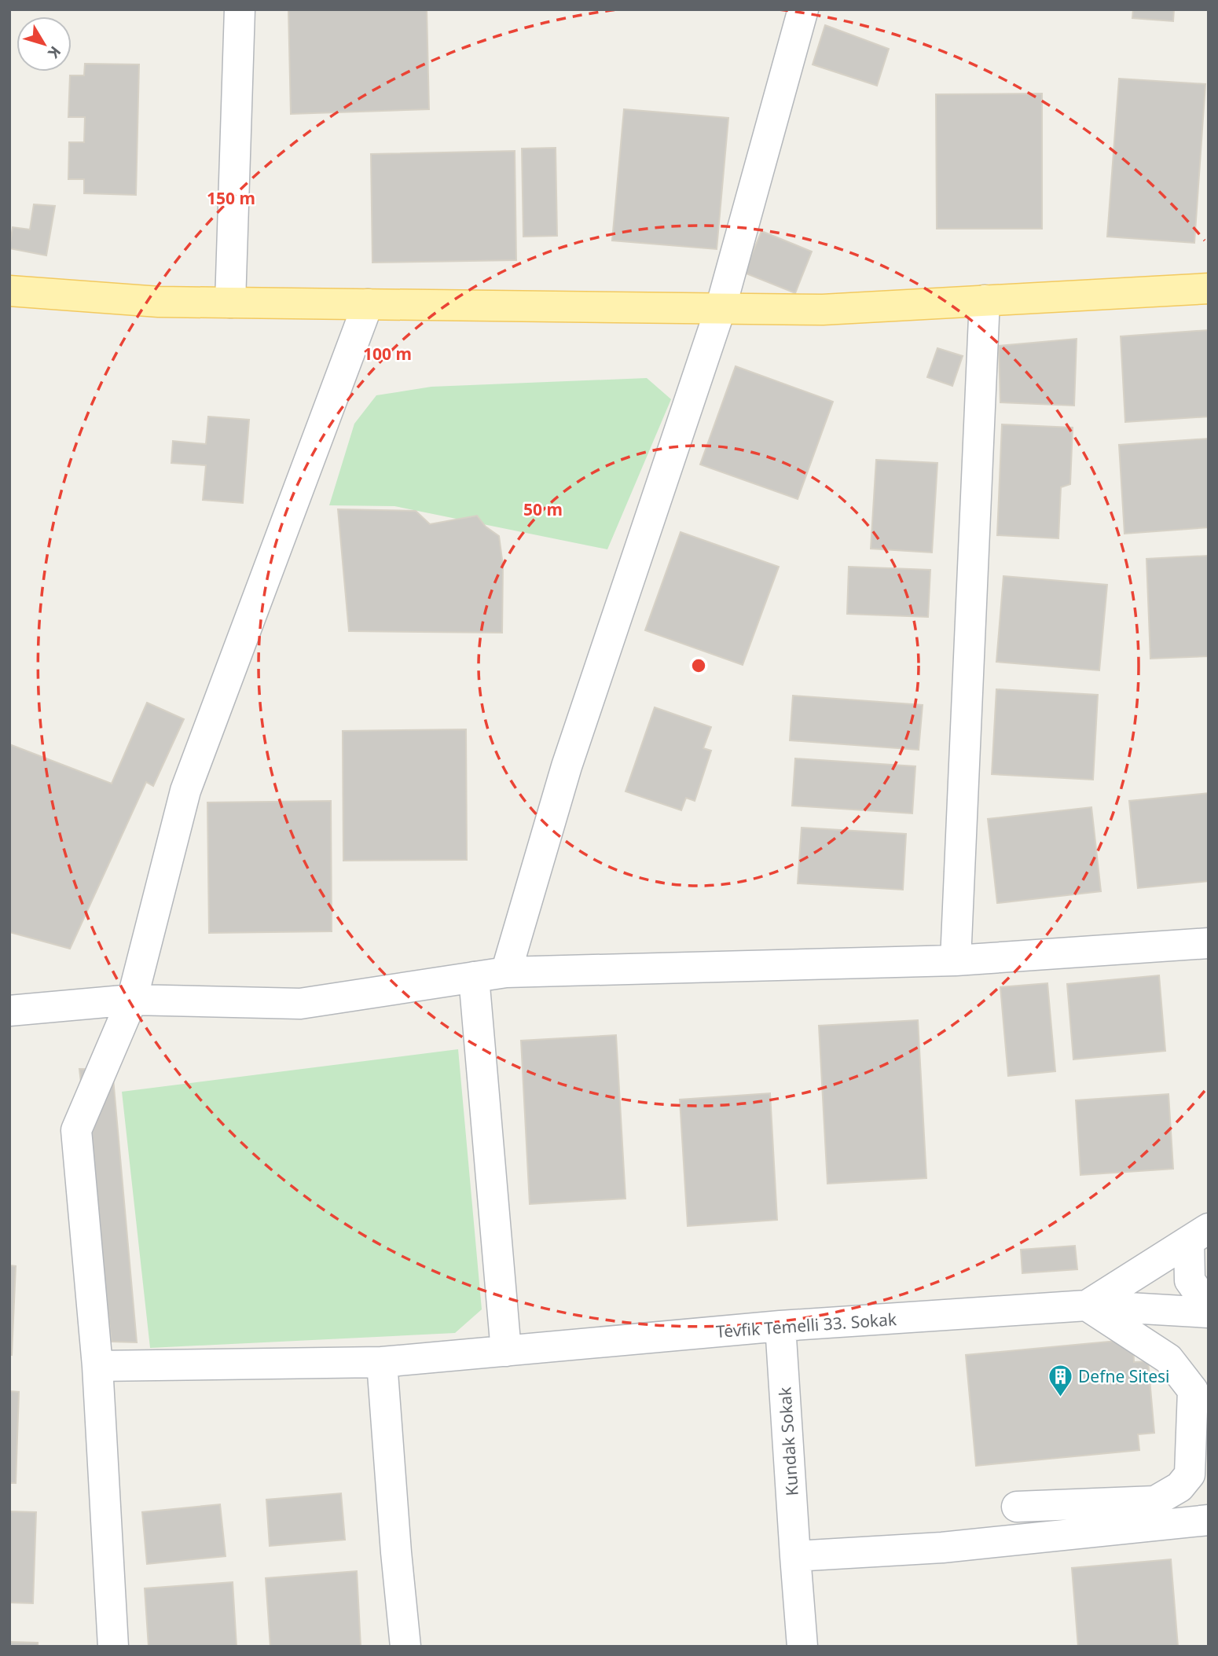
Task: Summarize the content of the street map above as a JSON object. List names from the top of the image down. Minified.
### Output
{"streets":{"street":["Tevfik Temelli 33. Sokak","Kundak Sokak"]},"crossings":[["Tevfik Temelli 33. Sokak","Kundak Sokak"]],"places":{"building":["Defne Sitesi"]},"north":"bottom right","rings":["150 m","100 m","50 m"]}
